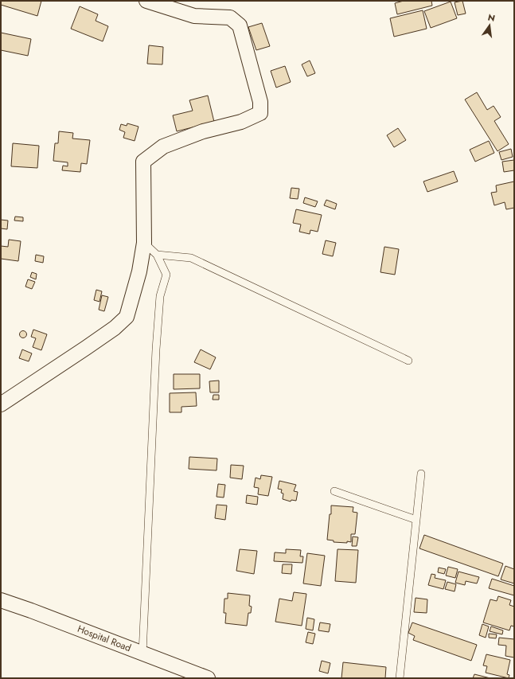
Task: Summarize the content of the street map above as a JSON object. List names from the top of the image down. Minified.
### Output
{"streets":{"street":["Hospital Road"]},"north":"top"}
